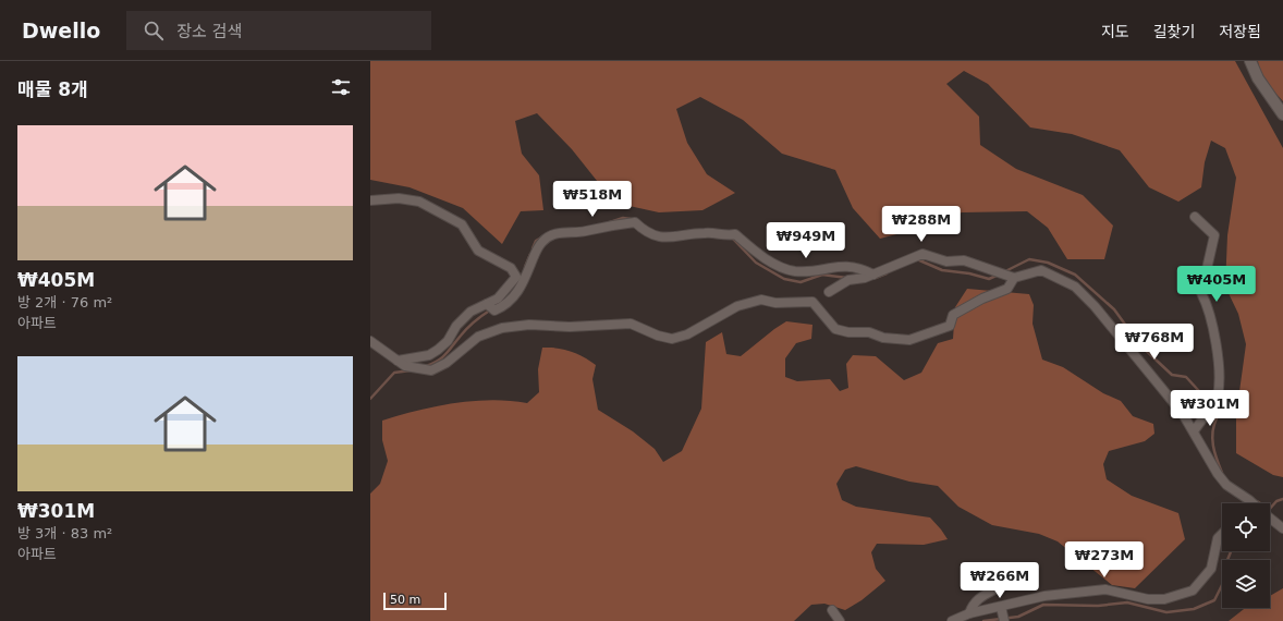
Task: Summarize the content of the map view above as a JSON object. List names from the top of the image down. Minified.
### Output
{"scale_bar":"50 m","page":{"header":"Dwello","search":"장소 검색","nav":["지도","길찾기","저장됨"],"heading":"매물 8개","list":[{"name":"₩405M","note":"방 2개 · 76 m² · 아파트"},{"name":"₩301M","note":"방 3개 · 83 m² · 아파트"}],"price":["₩518M","₩288M","₩949M","₩405M","₩768M","₩301M","₩273M","₩266M"],"scale":"50 m"}}
